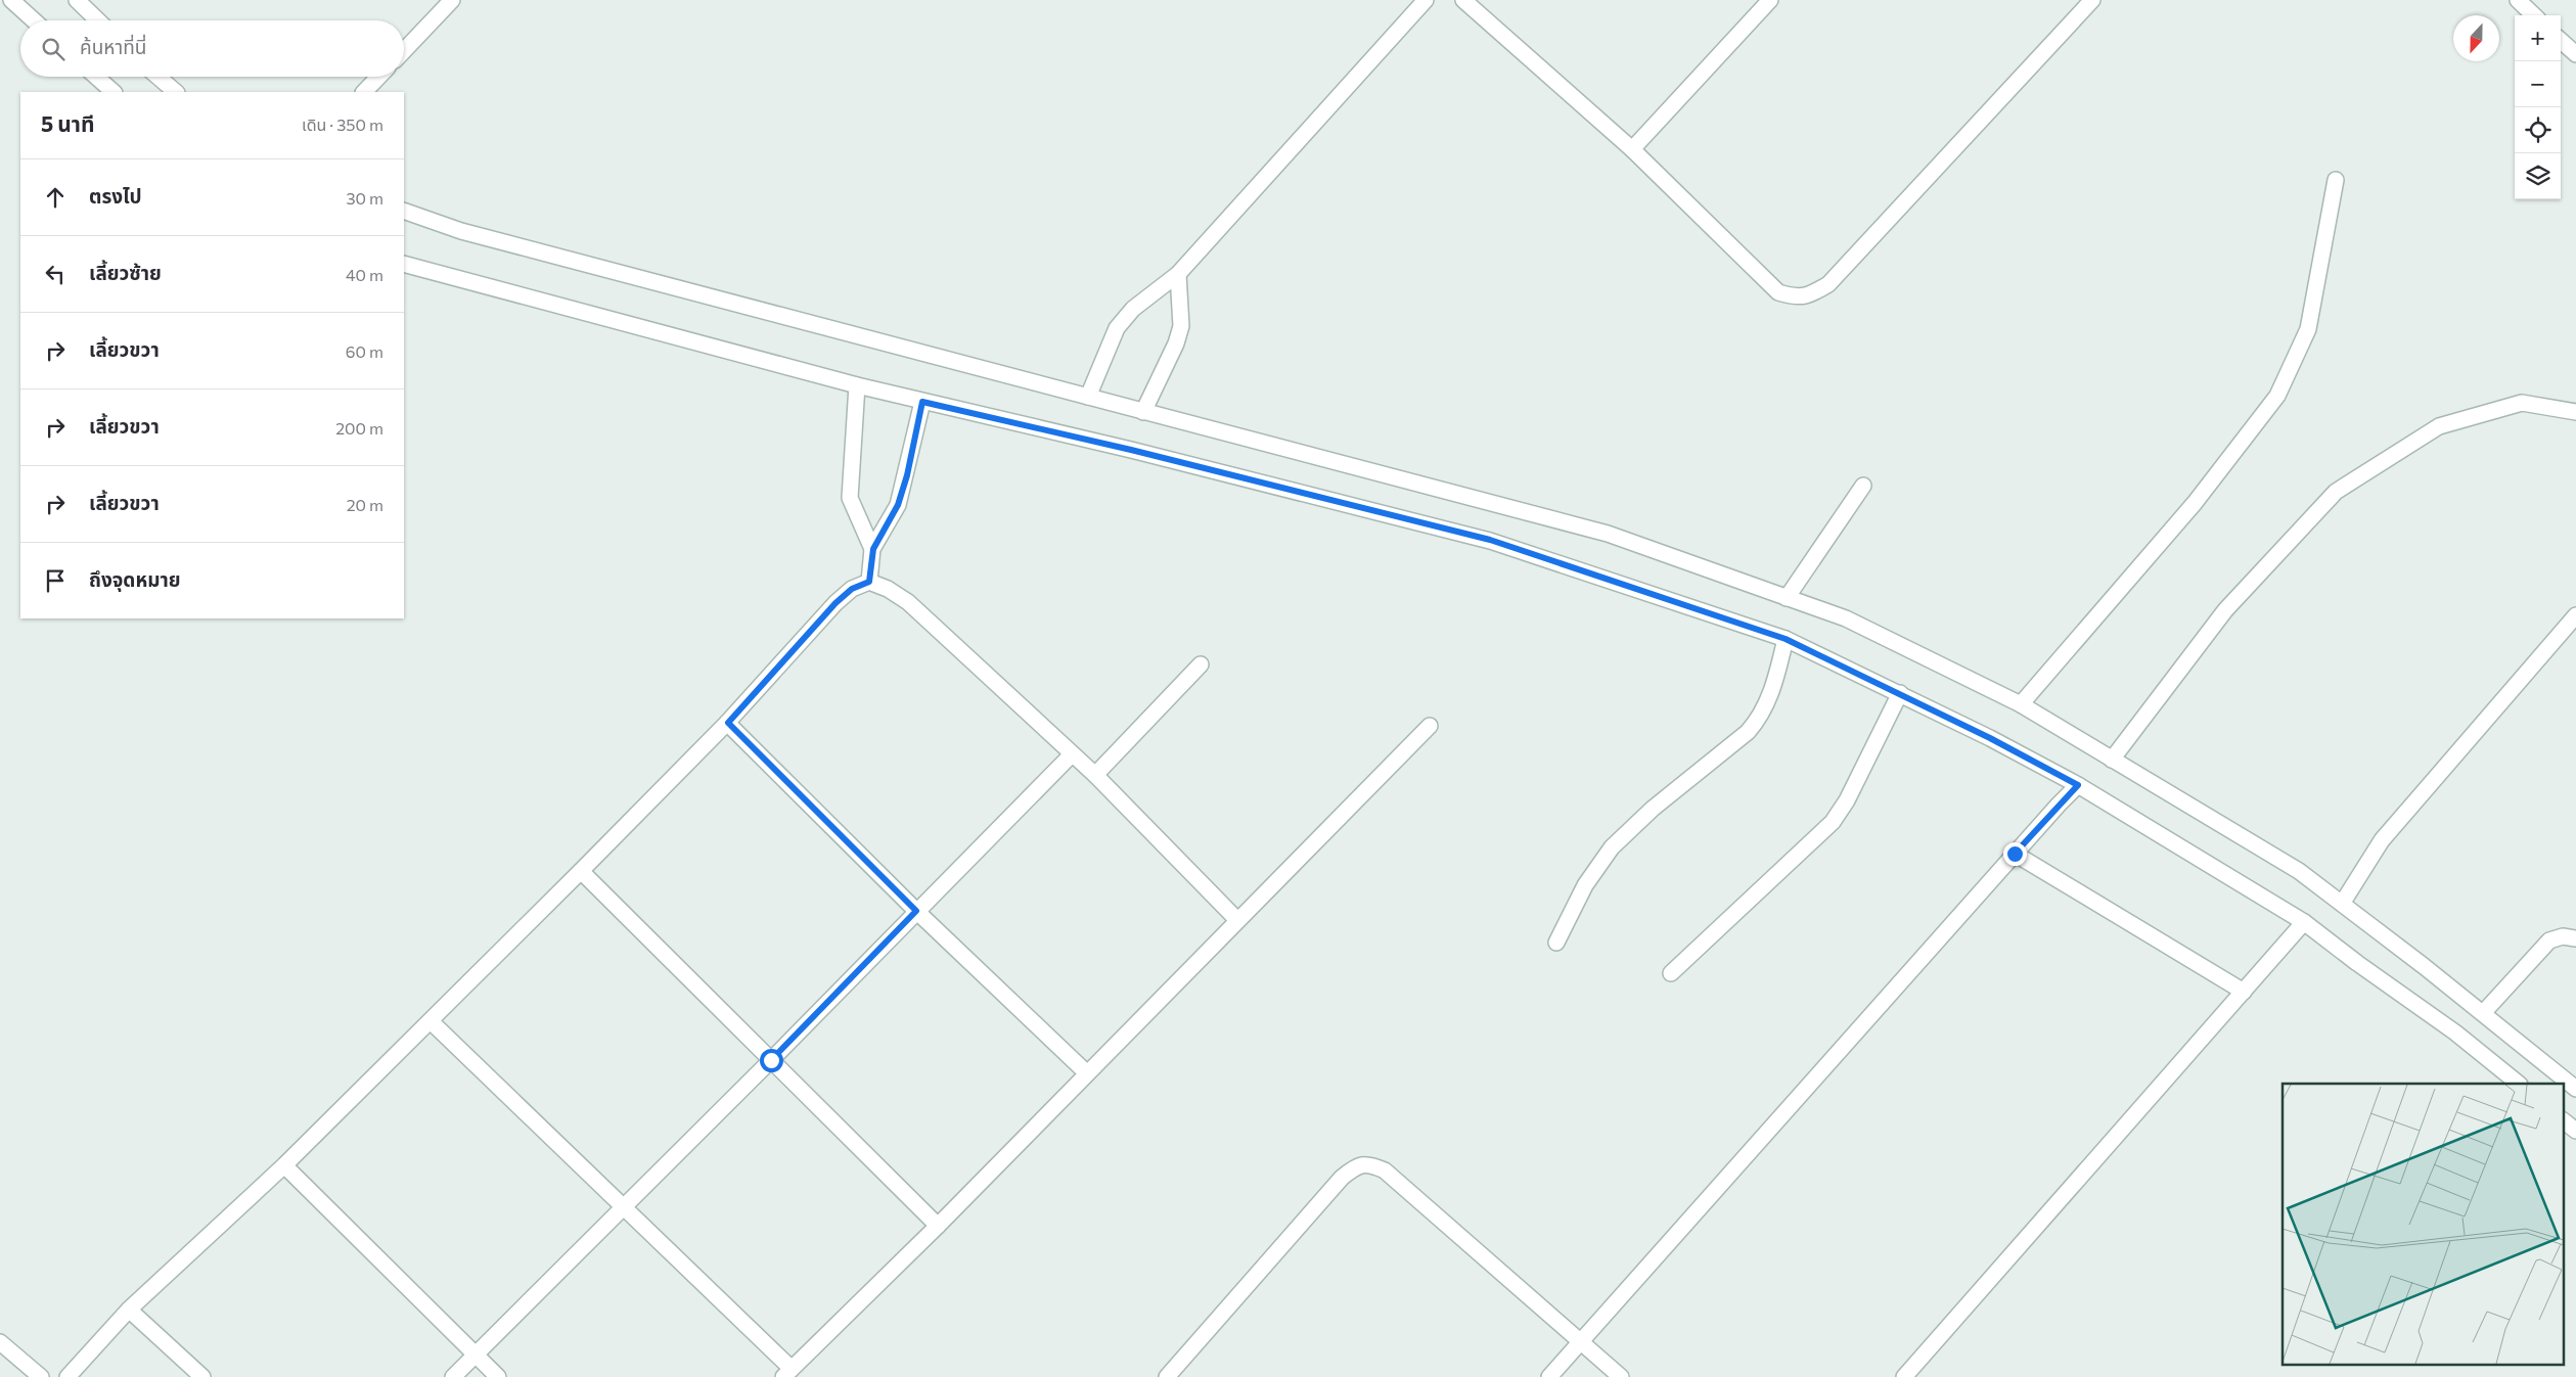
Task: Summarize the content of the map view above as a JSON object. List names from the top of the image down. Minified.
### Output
{"north":"bottom","page":{"map_buttons":["+","−"],"search":"ค้นหาที่นี่","heading":["5 นาที","เดิน · 350 m"],"list":[["ตรงไป","30 m"],["เลี้ยวซ้าย","40 m"],["เลี้ยวขวา","60 m"],["เลี้ยวขวา","200 m"],["เลี้ยวขวา","20 m"],"ถึงจุดหมาย"]}}
